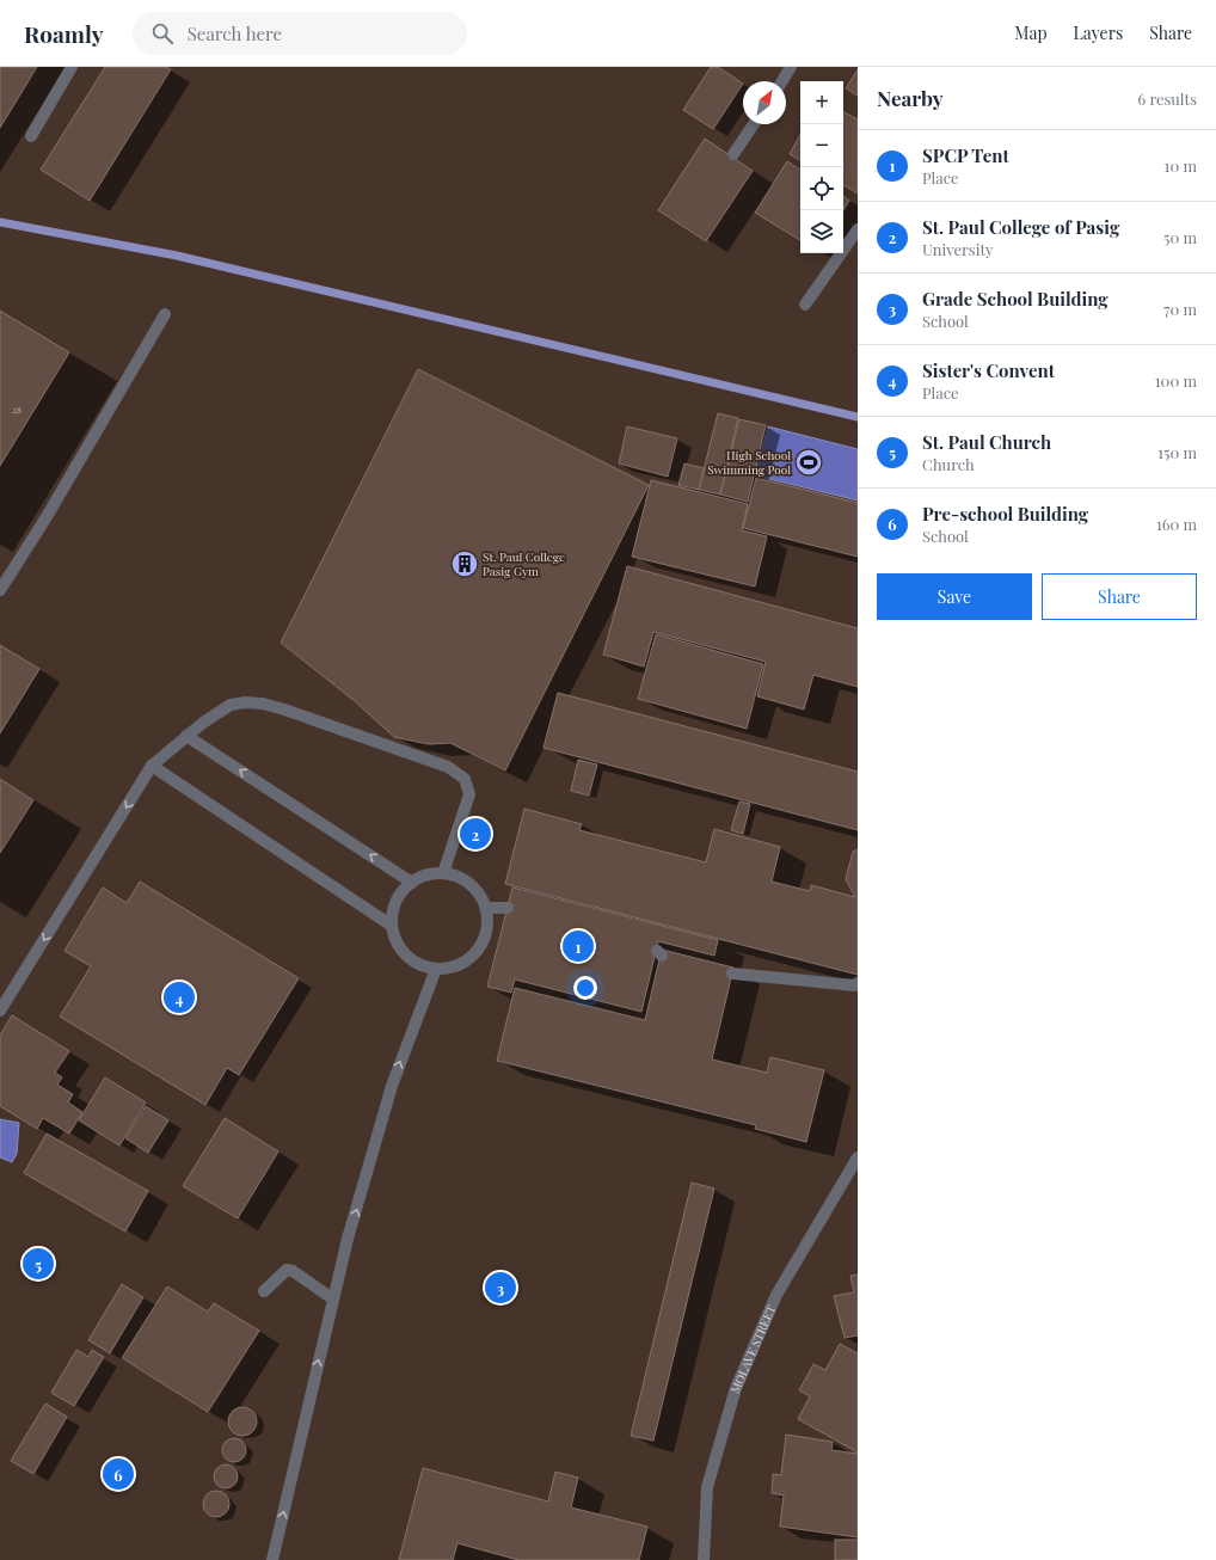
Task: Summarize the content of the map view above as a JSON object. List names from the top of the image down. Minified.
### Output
{"streets":{"street":["MOLAVE STREET"]},"places":{"sports":["High School Swimming Pool"],"building":["St. Paul College Pasig Gym"]},"house_numbers":["28"],"north":"top right","page":{"header":"Roamly","search":"Search here","nav":["Map","Layers","Share"],"heading":["Nearby","6 results"],"map_buttons":["+","−"],"list":[{"mark":"1","name":"SPCP Tent","note":"Place","value":"10 m"},{"mark":"2","name":"St. Paul College of Pasig","note":"University","value":"50 m"},{"mark":"3","name":"Grade School Building","note":"School","value":"70 m"},{"mark":"4","name":"Sister's Convent","note":"Place","value":"100 m"},{"mark":"5","name":"St. Paul Church","note":"Church","value":"150 m"},{"mark":"6","name":"Pre-school Building","note":"School","value":"160 m"}],"buttons":["Save","Share"],"pins":["2","1","4","5","3","6"]}}
